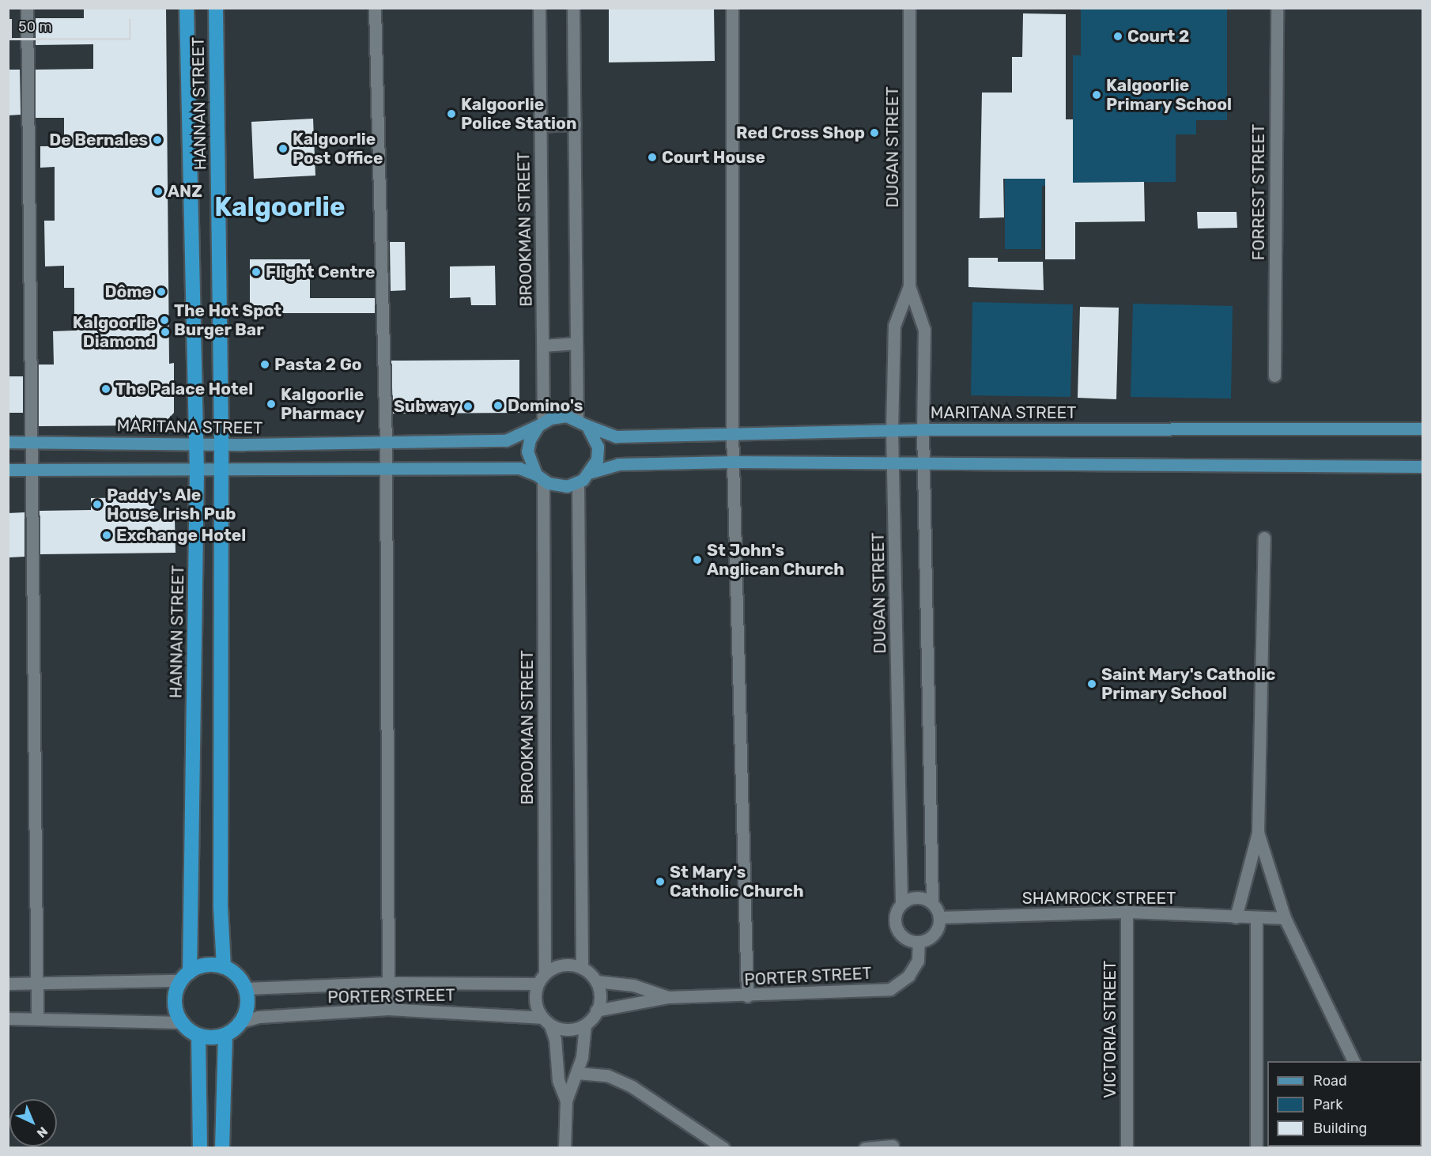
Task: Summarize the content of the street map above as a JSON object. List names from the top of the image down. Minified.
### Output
{"streets":{"highway":["HANNAN STREET"],"main road":["MARITANA STREET"],"street":["DUGAN STREET","FORREST STREET","BROOKMAN STREET","SHAMROCK STREET","PORTER STREET","VICTORIA STREET"]},"crossings":[["HANNAN STREET","MARITANA STREET"],["HANNAN STREET","PORTER STREET"],["DUGAN STREET","MARITANA STREET"],["DUGAN STREET","SHAMROCK STREET"],["DUGAN STREET","PORTER STREET"],["BROOKMAN STREET","MARITANA STREET"],["BROOKMAN STREET","PORTER STREET"],["SHAMROCK STREET","PORTER STREET"],["SHAMROCK STREET","VICTORIA STREET"]],"districts":["Kalgoorlie"],"places":["Court 2","Kalgoorlie Primary School","Kalgoorlie Police Station","Red Cross Shop","De Bernales","Kalgoorlie Post Office","Court House","ANZ","Flight Centre","Dôme","The Hot Spot Burger Bar","Kalgoorlie Diamond","Pasta 2 Go","The Palace Hotel","Kalgoorlie Pharmacy","Domino's","Subway","Paddy's Ale House Irish Pub","Exchange Hotel","St John's Anglican Church","Saint Mary's Catholic Primary School","St Mary's Catholic Church"],"legend":["Road","Park","Building"],"scale_bar":"50 m","north":"bottom right"}
